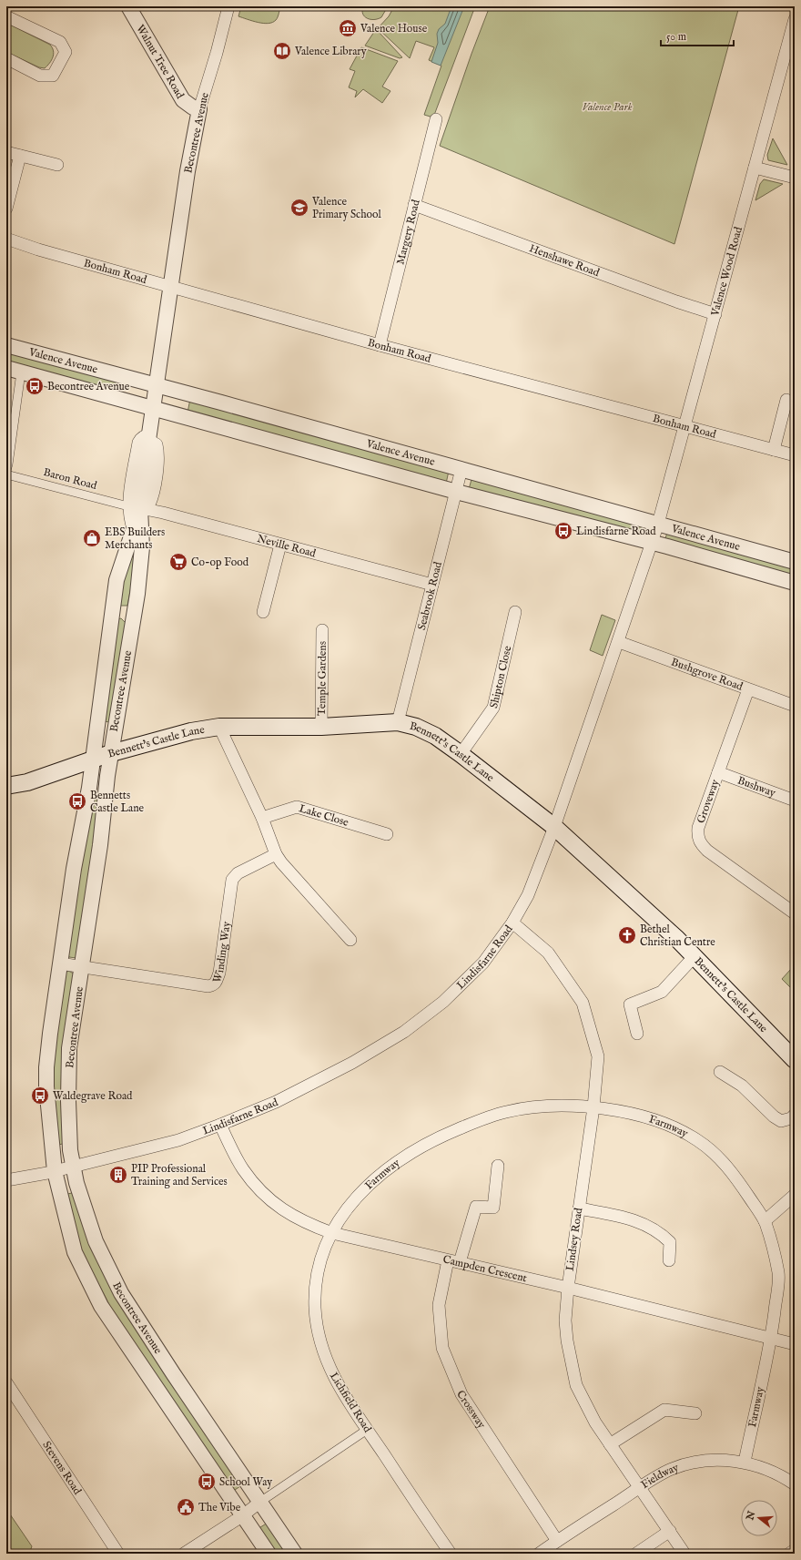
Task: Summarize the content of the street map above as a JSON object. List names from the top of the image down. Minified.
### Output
{"streets":{"main road":["Bennett's Castle Lane"],"street":["Walnut Tree Road","Becontree Avenue","Margery Road","Henshawe Road","Bonham Road","Valence Wood Road","Valence Avenue","Baron Road","Neville Road","Seabrook Road","Bushgrove Road","Shipton Close","Temple Gardens","Bushway","Groveway","Lake Close","Winding Way","Lindisfarne Road","Farmway","Lindsey Road","Campden Crescent","Lichfield Road","Crossway","Stevens Road","Fieldway"]},"crossings":[["Walnut Tree Road","Becontree Avenue"],["Becontree Avenue","Bonham Road"],["Becontree Avenue","Valence Avenue"],["Becontree Avenue","Baron Road"],["Becontree Avenue","Neville Road"],["Becontree Avenue","Bennett's Castle Lane"],["Becontree Avenue","Winding Way"],["Becontree Avenue","Lindisfarne Road"],["Margery Road","Henshawe Road"],["Margery Road","Bonham Road"],["Henshawe Road","Valence Wood Road"],["Bonham Road","Valence Wood Road"],["Valence Wood Road","Valence Avenue"],["Valence Wood Road","Lindisfarne Road"],["Valence Avenue","Seabrook Road"],["Valence Avenue","Lindisfarne Road"],["Baron Road","Neville Road"],["Neville Road","Seabrook Road"],["Seabrook Road","Bennett's Castle Lane"],["Bushgrove Road","Groveway"],["Bushgrove Road","Lindisfarne Road"],["Shipton Close","Bennett's Castle Lane"],["Temple Gardens","Bennett's Castle Lane"],["Bennett's Castle Lane","Lindisfarne Road"],["Bushway","Groveway"],["Lindisfarne Road","Lindsey Road"],["Lindisfarne Road","Campden Crescent"],["Farmway","Lindsey Road"],["Farmway","Campden Crescent"],["Farmway","Lichfield Road"],["Farmway","Fieldway"],["Lindsey Road","Campden Crescent"],["Lindsey Road","Fieldway"],["Campden Crescent","Lichfield Road"],["Campden Crescent","Crossway"],["Crossway","Fieldway"]],"parks":["Valence Park"],"places":{"museum":["Valence House"],"library":["Valence Library"],"school or university":["Valence Primary School"],"bus stop":["Becontree Avenue","Lindisfarne Road","Bennetts Castle Lane","Waldegrave Road","School Way"],"shop":["EBS Builders Merchants"],"supermarket":["Co-op Food"],"church":["Bethel Christian Centre"],"building":["PIP Professional Training and Services"],"public building":["The Vibe"]},"scale_bar":"50 m","north":"left"}
